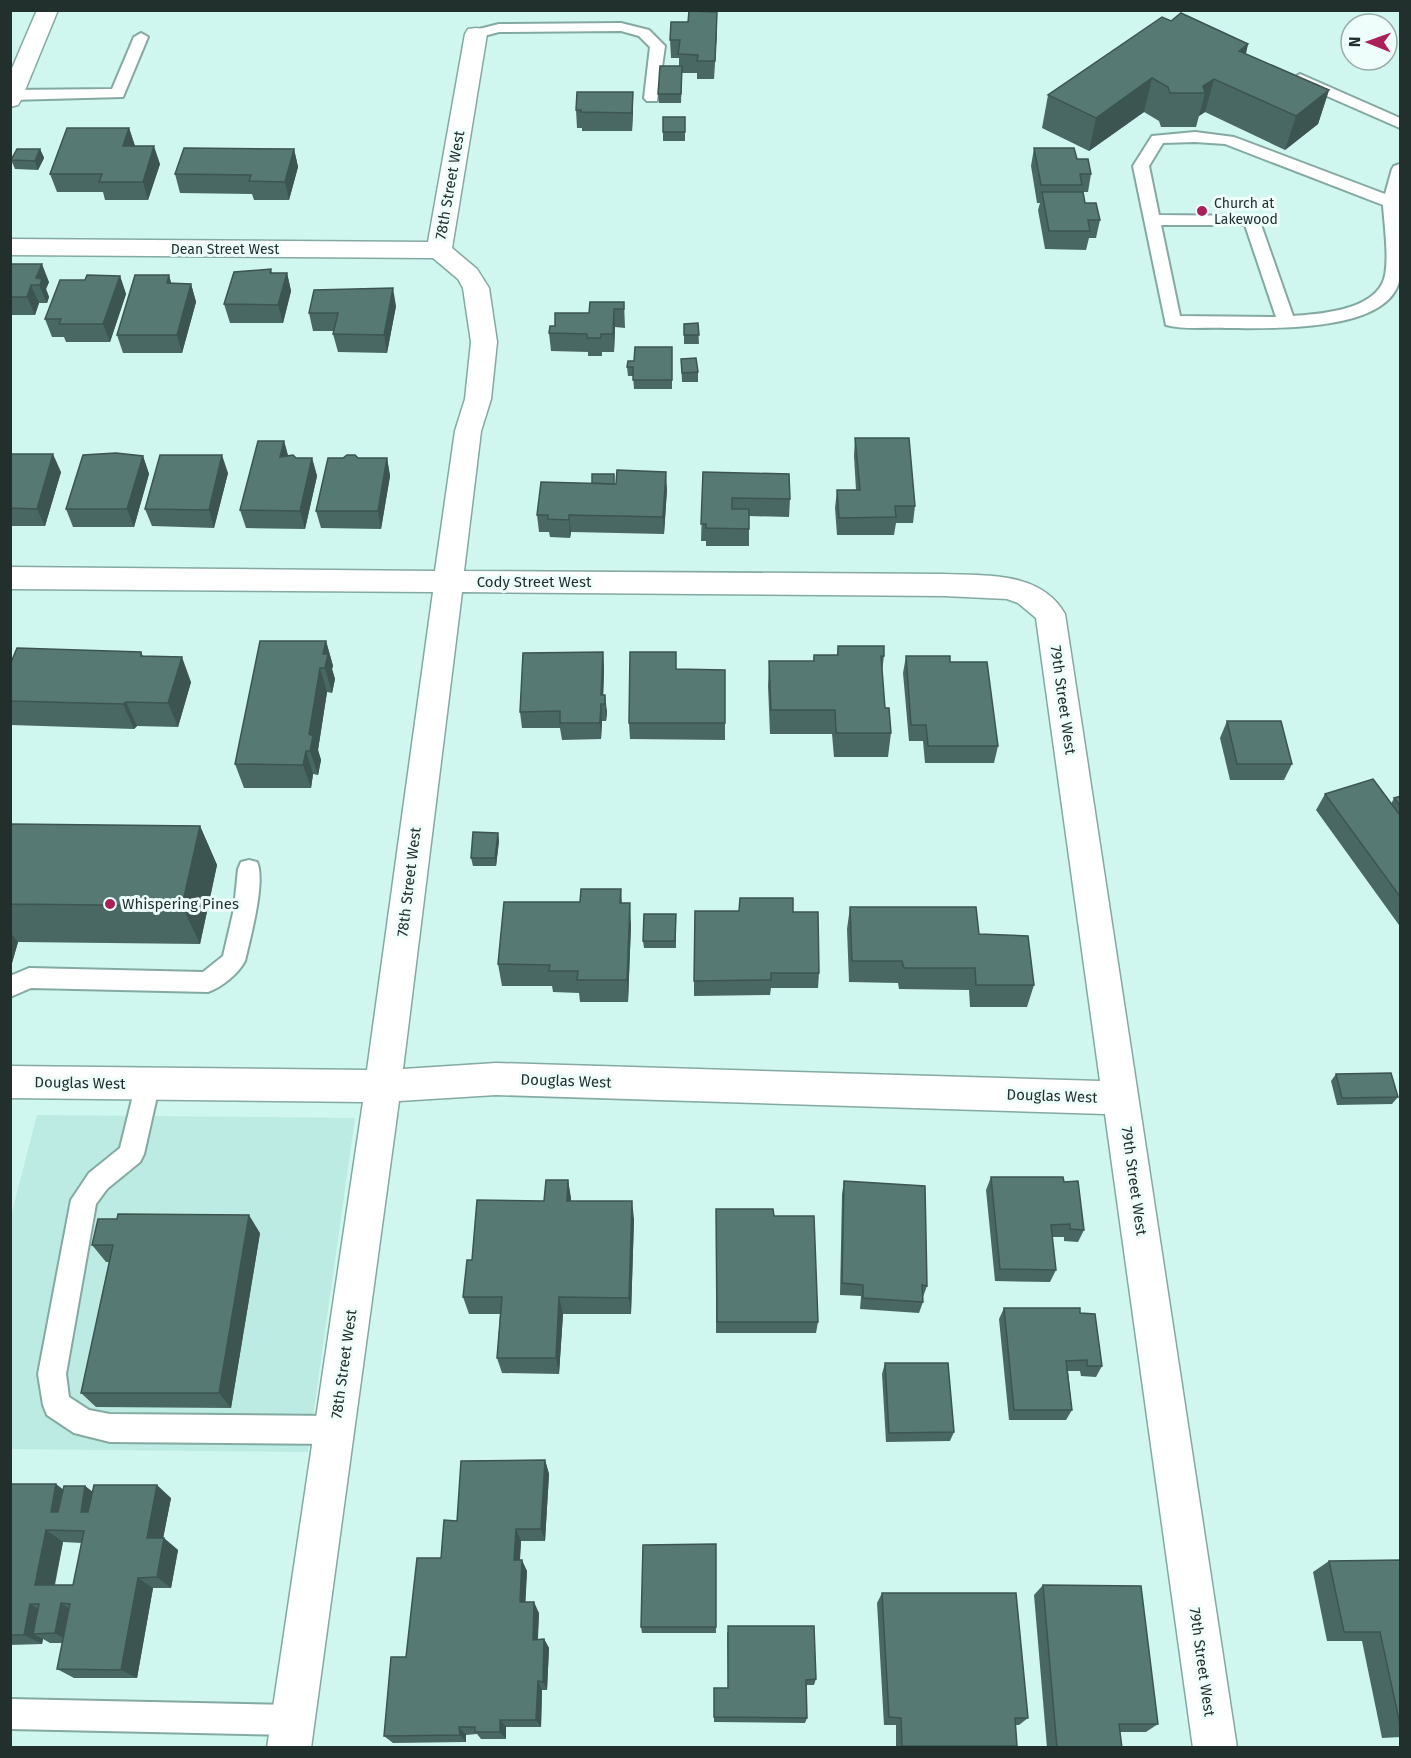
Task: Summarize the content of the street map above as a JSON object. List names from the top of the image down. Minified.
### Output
{"streets":{"street":["78th Street West","Dean Street West","Cody Street West","79th Street West","Douglas West"]},"crossings":[["78th Street West","Dean Street West"],["78th Street West","Cody Street West"],["78th Street West","Douglas West"],["Cody Street West","79th Street West"],["79th Street West","Douglas West"]],"places":["Church at Lakewood","Whispering Pines"],"north":"left"}
